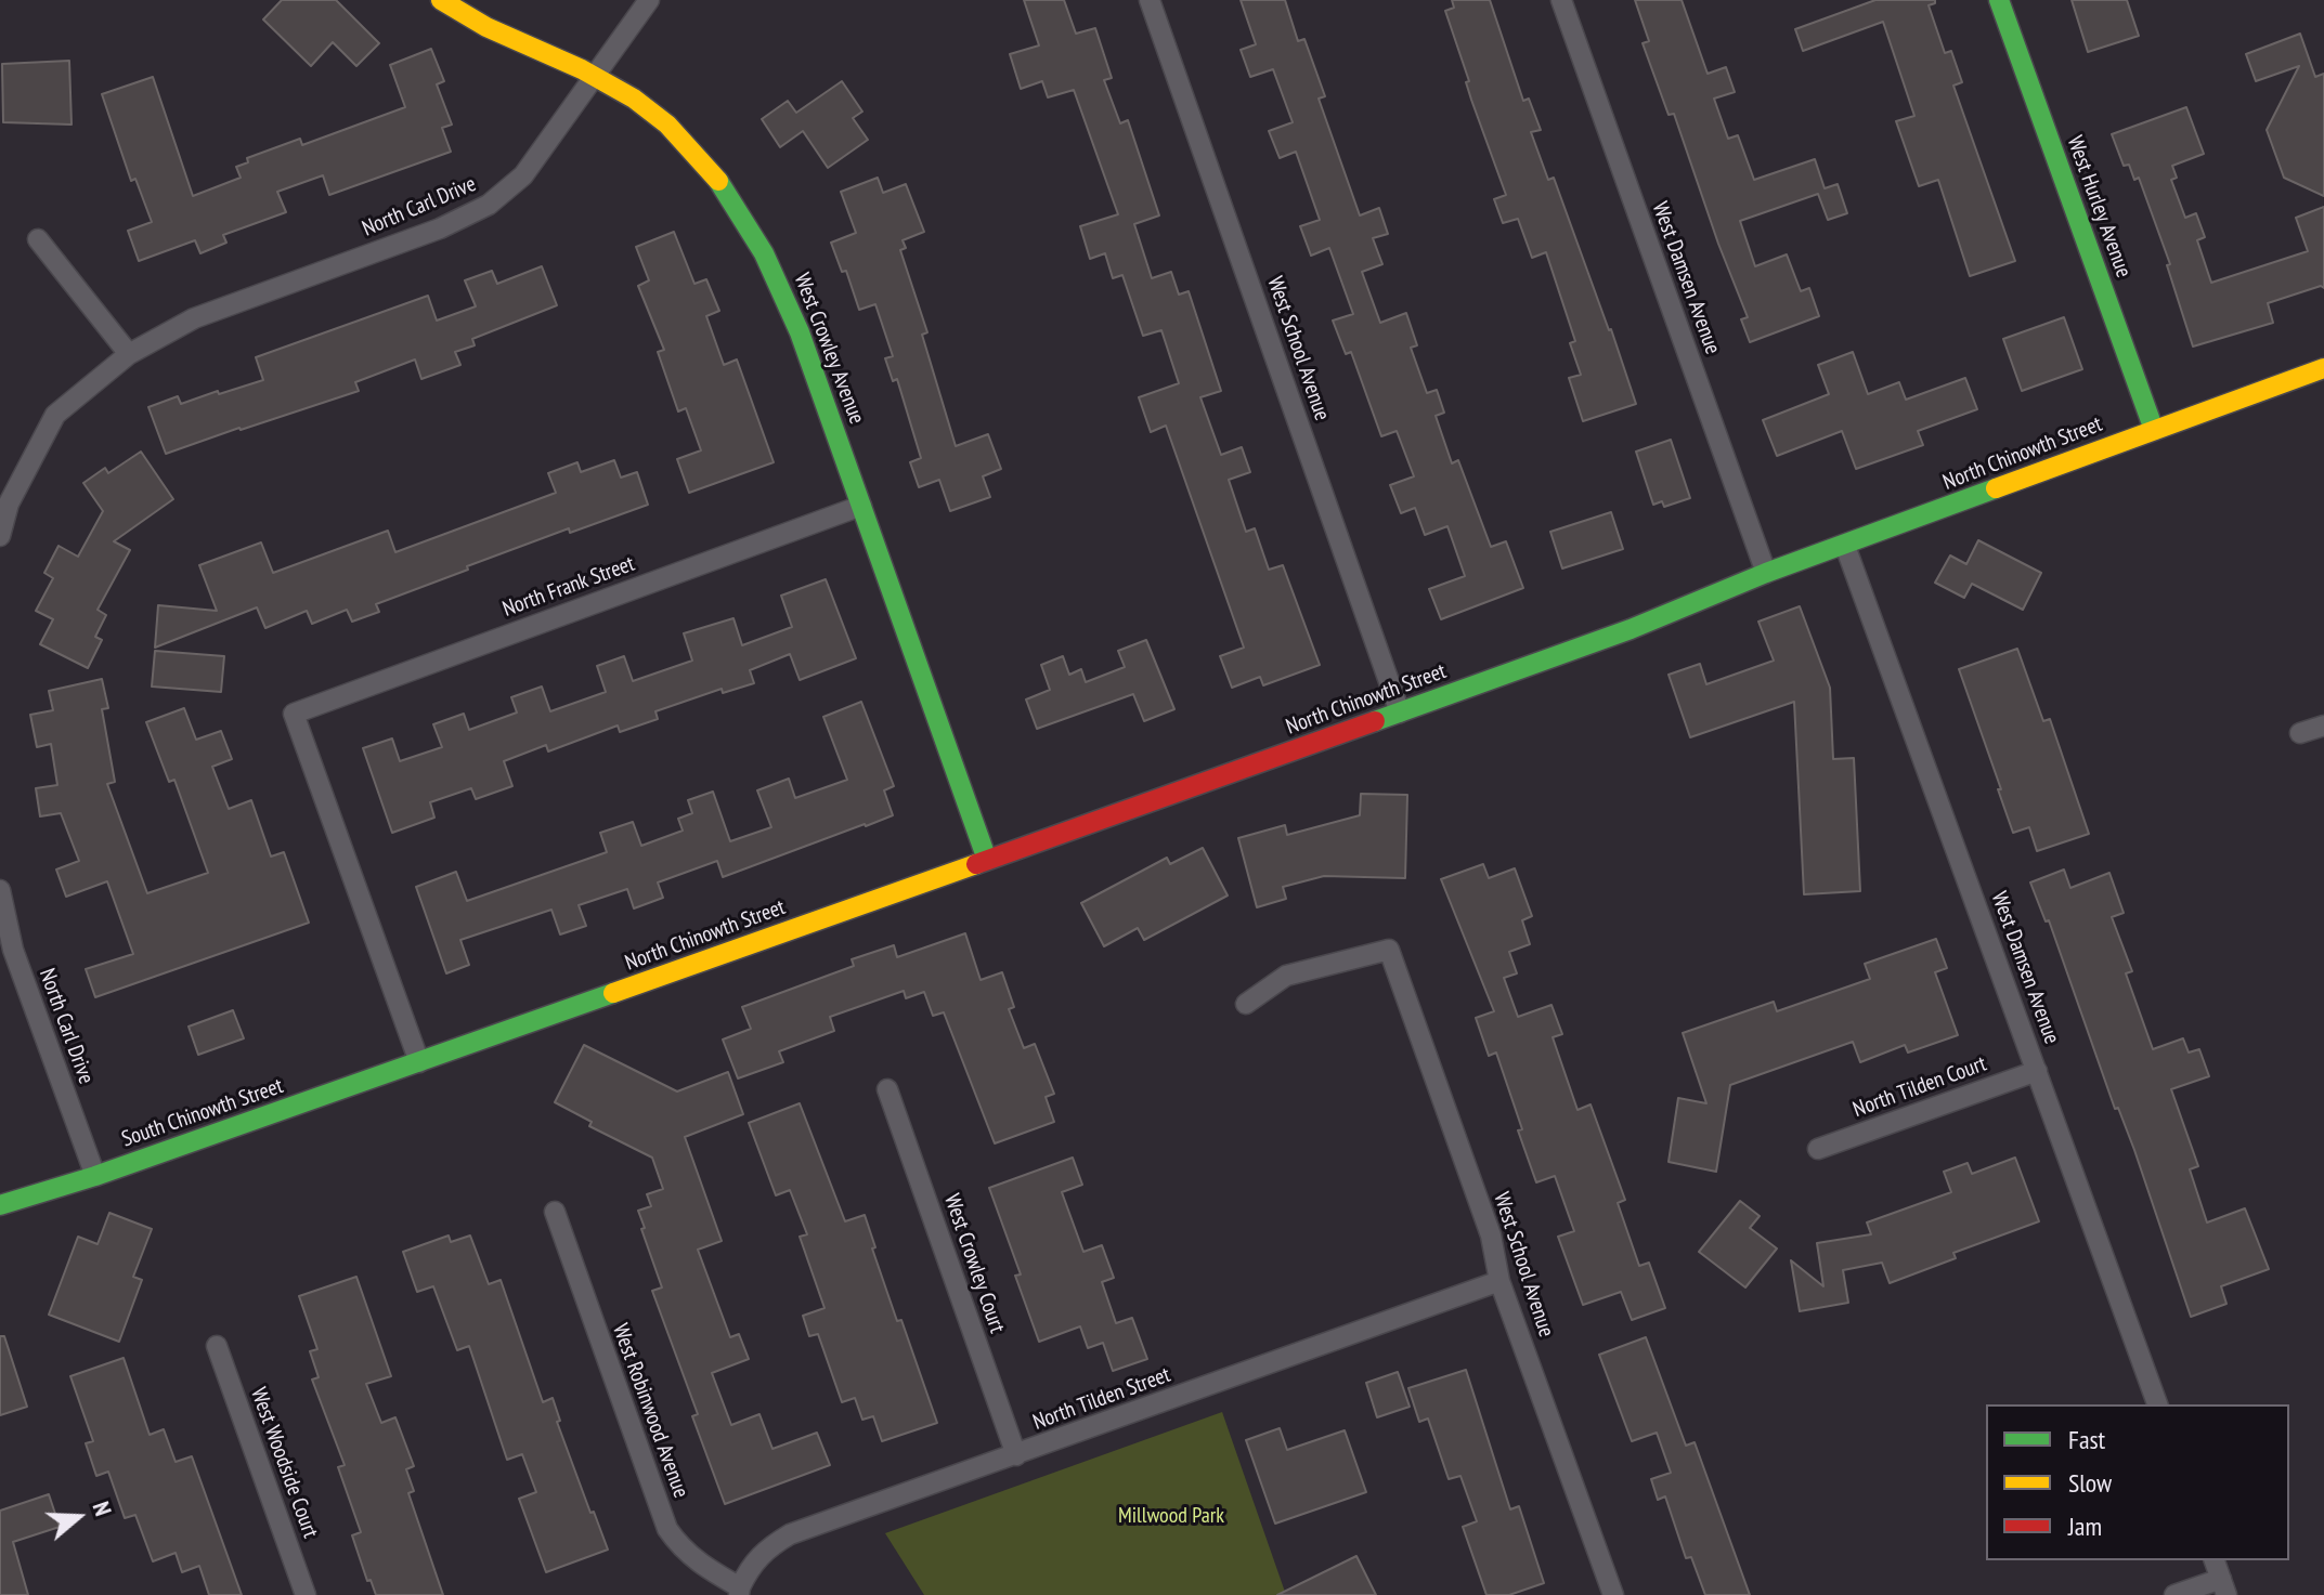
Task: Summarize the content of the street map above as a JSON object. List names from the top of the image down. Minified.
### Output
{"streets":{"street":["North Carl Drive","West Hurley Avenue","West Damsen Avenue","West Crowley Avenue","West School Avenue","North Chinowth Street","North Frank Street","North Tilden Court","South Chinowth Street","West Crowley Court","North Tilden Street","West Robinwood Avenue","West Woodside Court"]},"crossings":[["North Carl Drive","West Crowley Avenue"],["North Carl Drive","South Chinowth Street"],["West Hurley Avenue","North Chinowth Street"],["West Damsen Avenue","North Chinowth Street"],["West Damsen Avenue","North Tilden Court"],["West Crowley Avenue","North Chinowth Street"],["West Crowley Avenue","North Frank Street"],["West School Avenue","North Chinowth Street"],["West School Avenue","North Tilden Street"],["North Chinowth Street","North Frank Street"],["North Chinowth Street","South Chinowth Street"],["North Frank Street","South Chinowth Street"],["West Crowley Court","North Tilden Street"],["North Tilden Street","West Robinwood Avenue"]],"parks":["Millwood Park"],"legend":["Fast","Slow","Jam"],"north":"right"}
